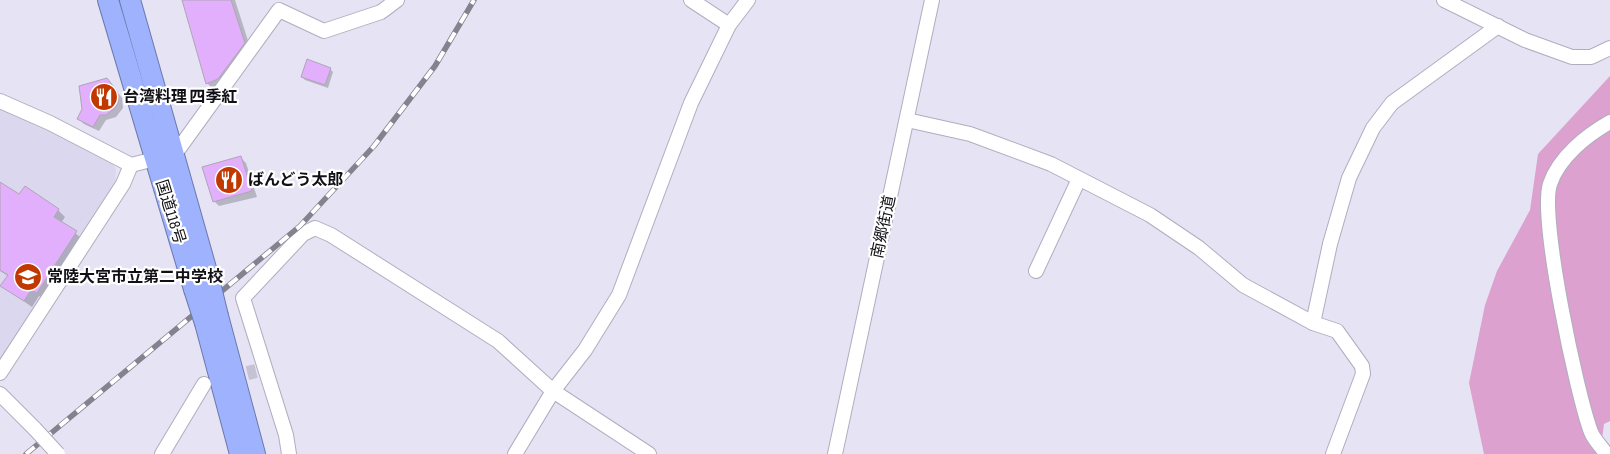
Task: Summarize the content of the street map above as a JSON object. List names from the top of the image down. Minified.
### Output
{"streets":{"highway":["国道118号"],"street":["南郷街道"]},"places":{"restaurant":["台湾料理 四季紅","ばんどう太郎"],"school or university":["常陸大宮市立第二中学校"]}}
